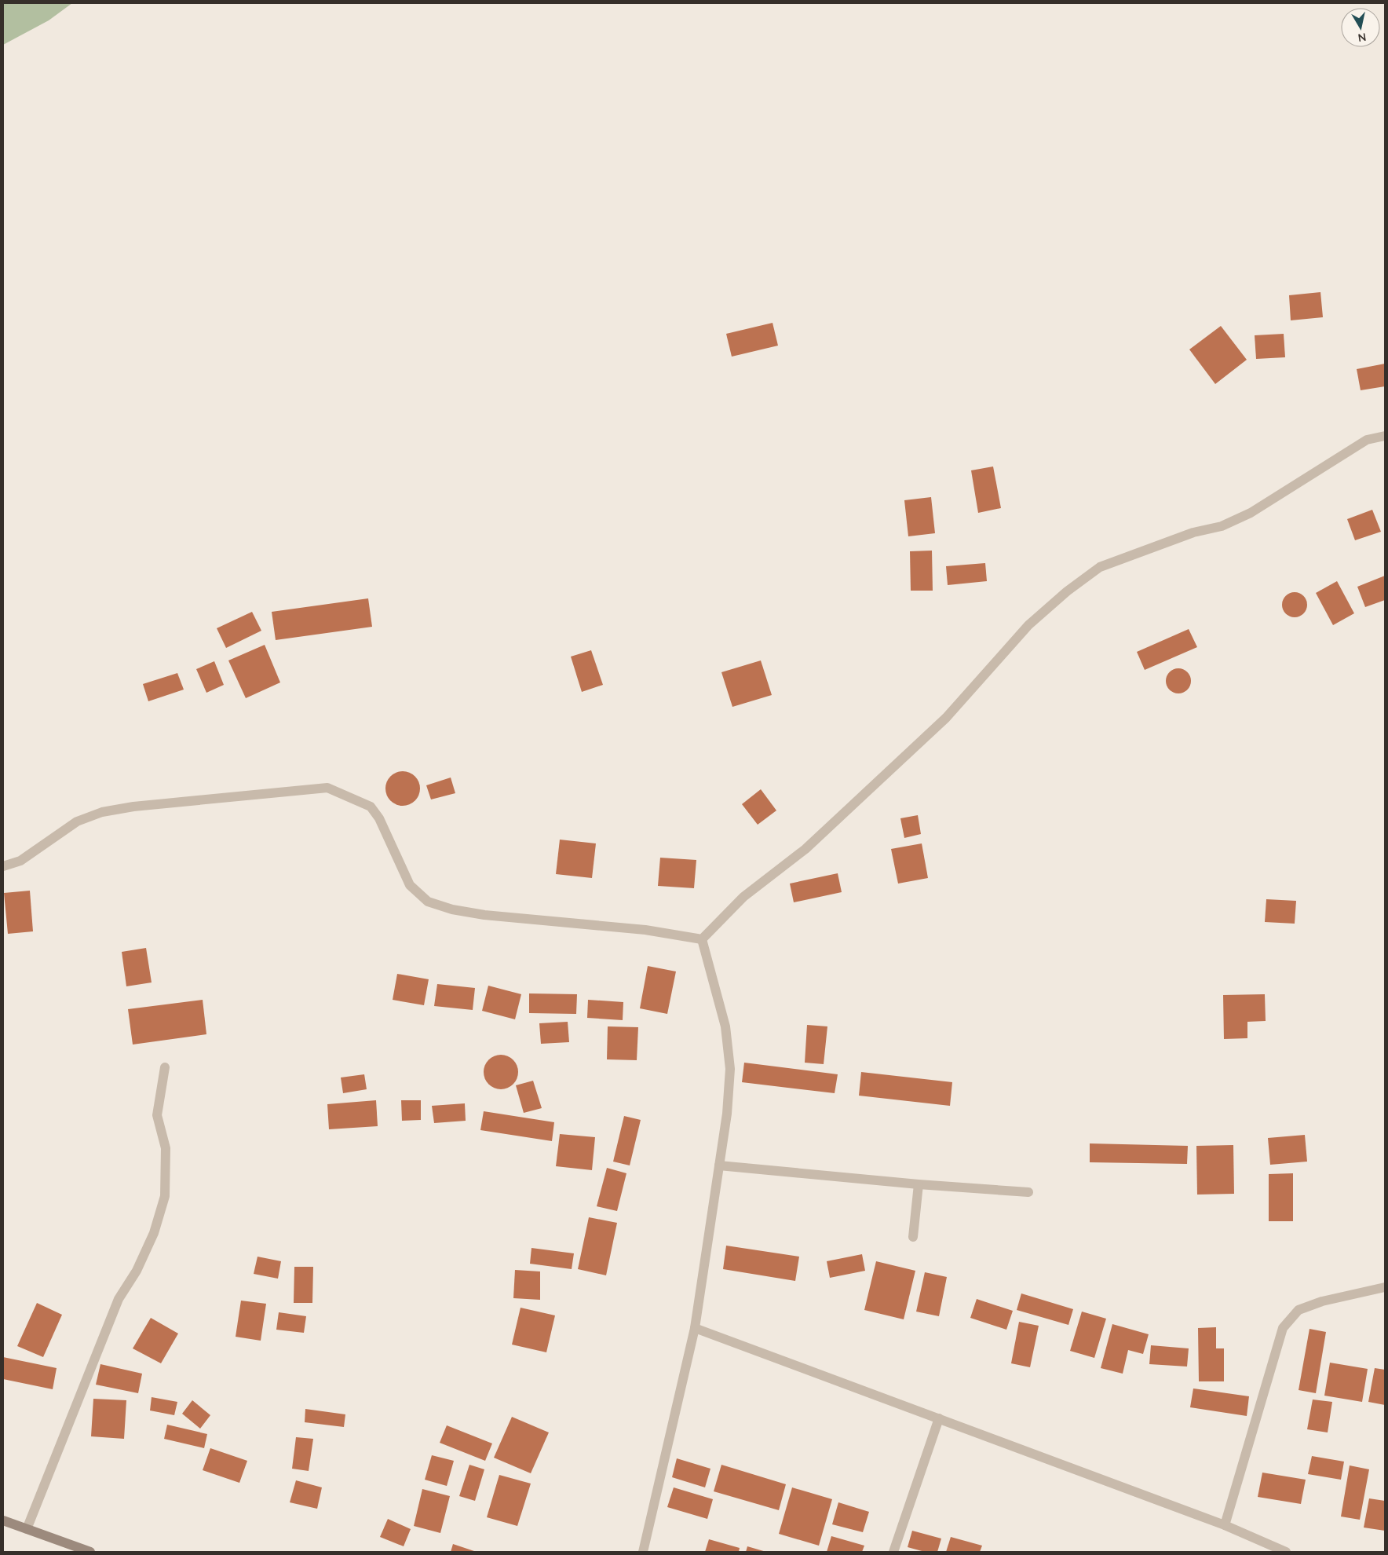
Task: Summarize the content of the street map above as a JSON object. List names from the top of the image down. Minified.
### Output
{"north":"bottom"}
